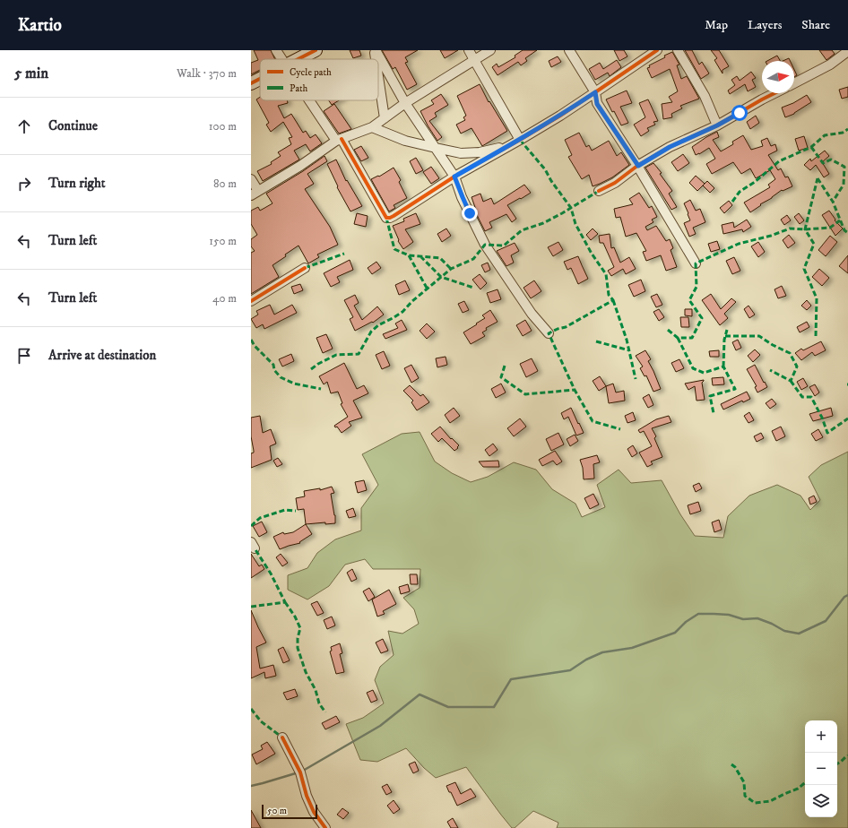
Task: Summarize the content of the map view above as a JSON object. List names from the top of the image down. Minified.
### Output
{"legend":["Cycle path","Path"],"scale_bar":"50 m","north":"right","page":{"header":"Kartio","nav":["Map","Layers","Share"],"heading":["5 min","Walk · 370 m"],"list":[["Continue","100 m"],["Turn right","80 m"],["Turn left","150 m"],["Turn left","40 m"],"Arrive at destination"],"map_buttons":["+","−"],"scale":"50 m"}}
